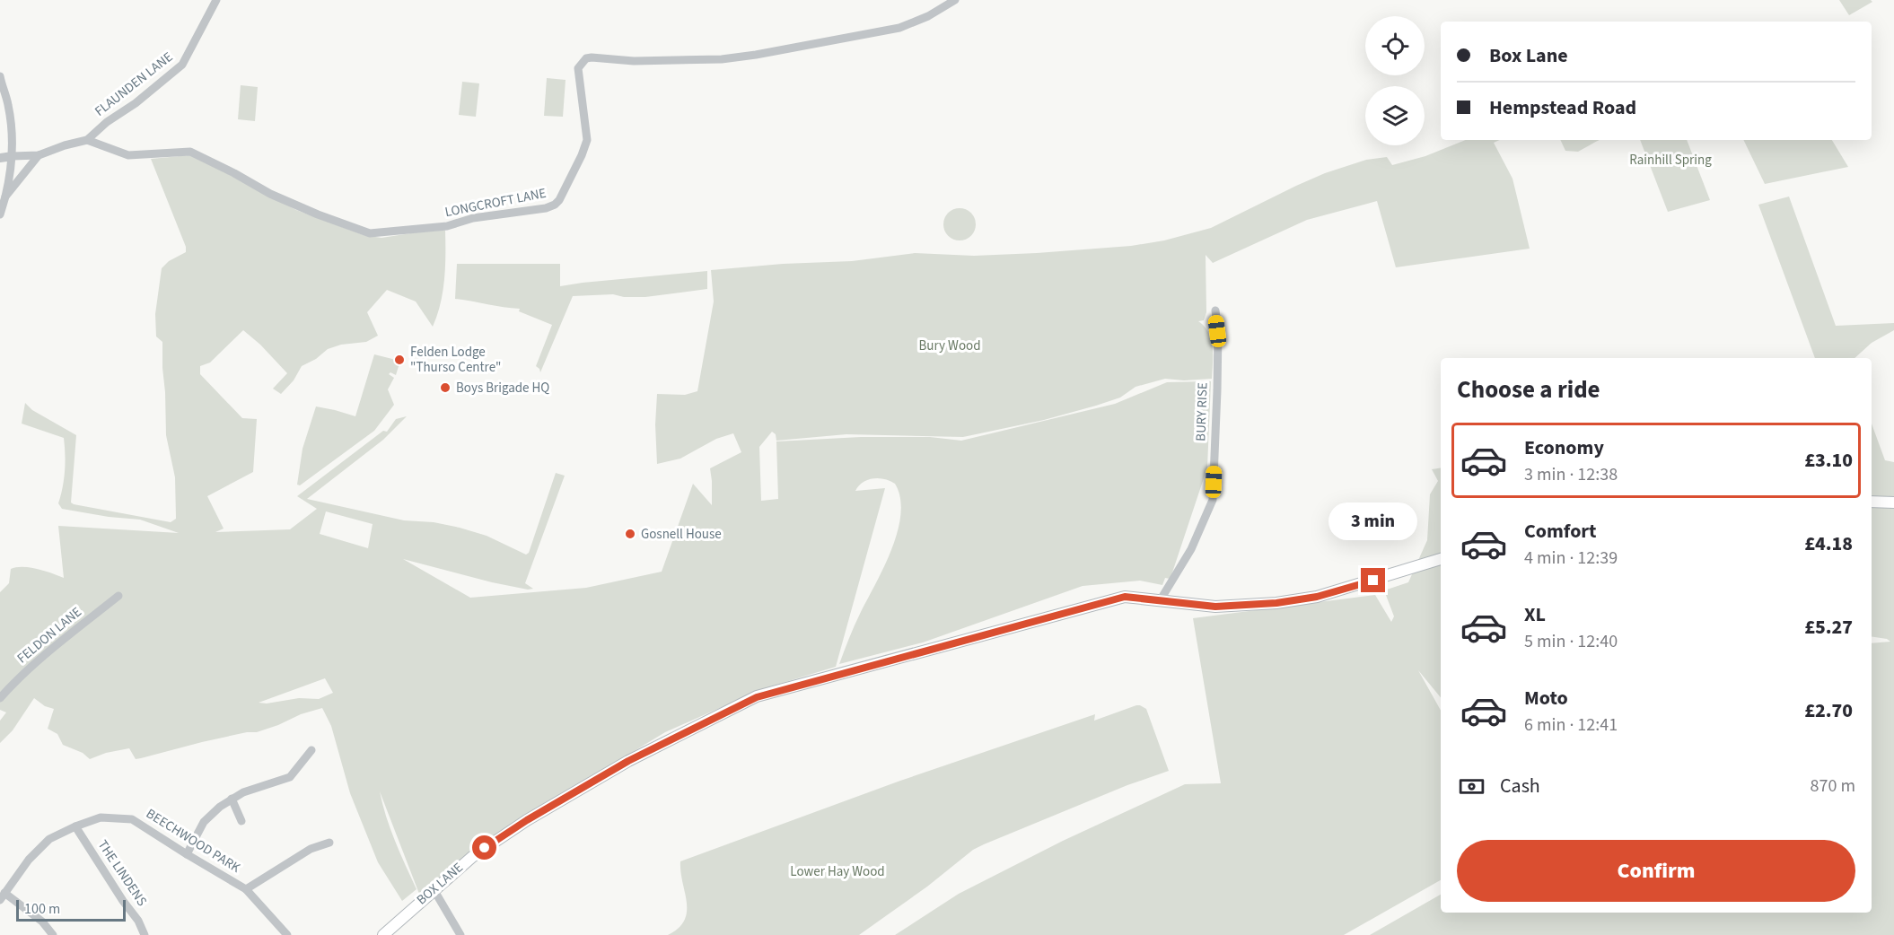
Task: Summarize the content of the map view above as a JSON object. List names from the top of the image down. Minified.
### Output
{"streets":{"main road":["BOX LANE"],"street":["FLAUNDEN LANE","LONGCROFT LANE","BURY RISE","FELDON LANE","BEECHWOOD PARK","THE LINDENS"]},"crossings":[["FLAUNDEN LANE","LONGCROFT LANE"],["BURY RISE","BOX LANE"],["BEECHWOOD PARK","THE LINDENS"]],"parks":["Rainhill Spring","Bury Wood","Lower Hay Wood"],"places":["Felden Lodge \"Thurso Centre\"","Boys Brigade HQ","Gosnell House"],"scale_bar":"100 m","page":{"banner":["Box Lane","Hempstead Road"],"heading":"Choose a ride","list":[{"name":"Economy","note":"3 min · 12:38","value":"£3.10"},{"name":"Comfort","note":"4 min · 12:39","value":"£4.18"},{"name":"XL","note":"5 min · 12:40","value":"£5.27"},{"name":"Moto","note":"6 min · 12:41","value":"£2.70"}],"bubble":"3 min","pay":["Cash","870 m"],"buttons":"Confirm","scale":"100 m"}}
